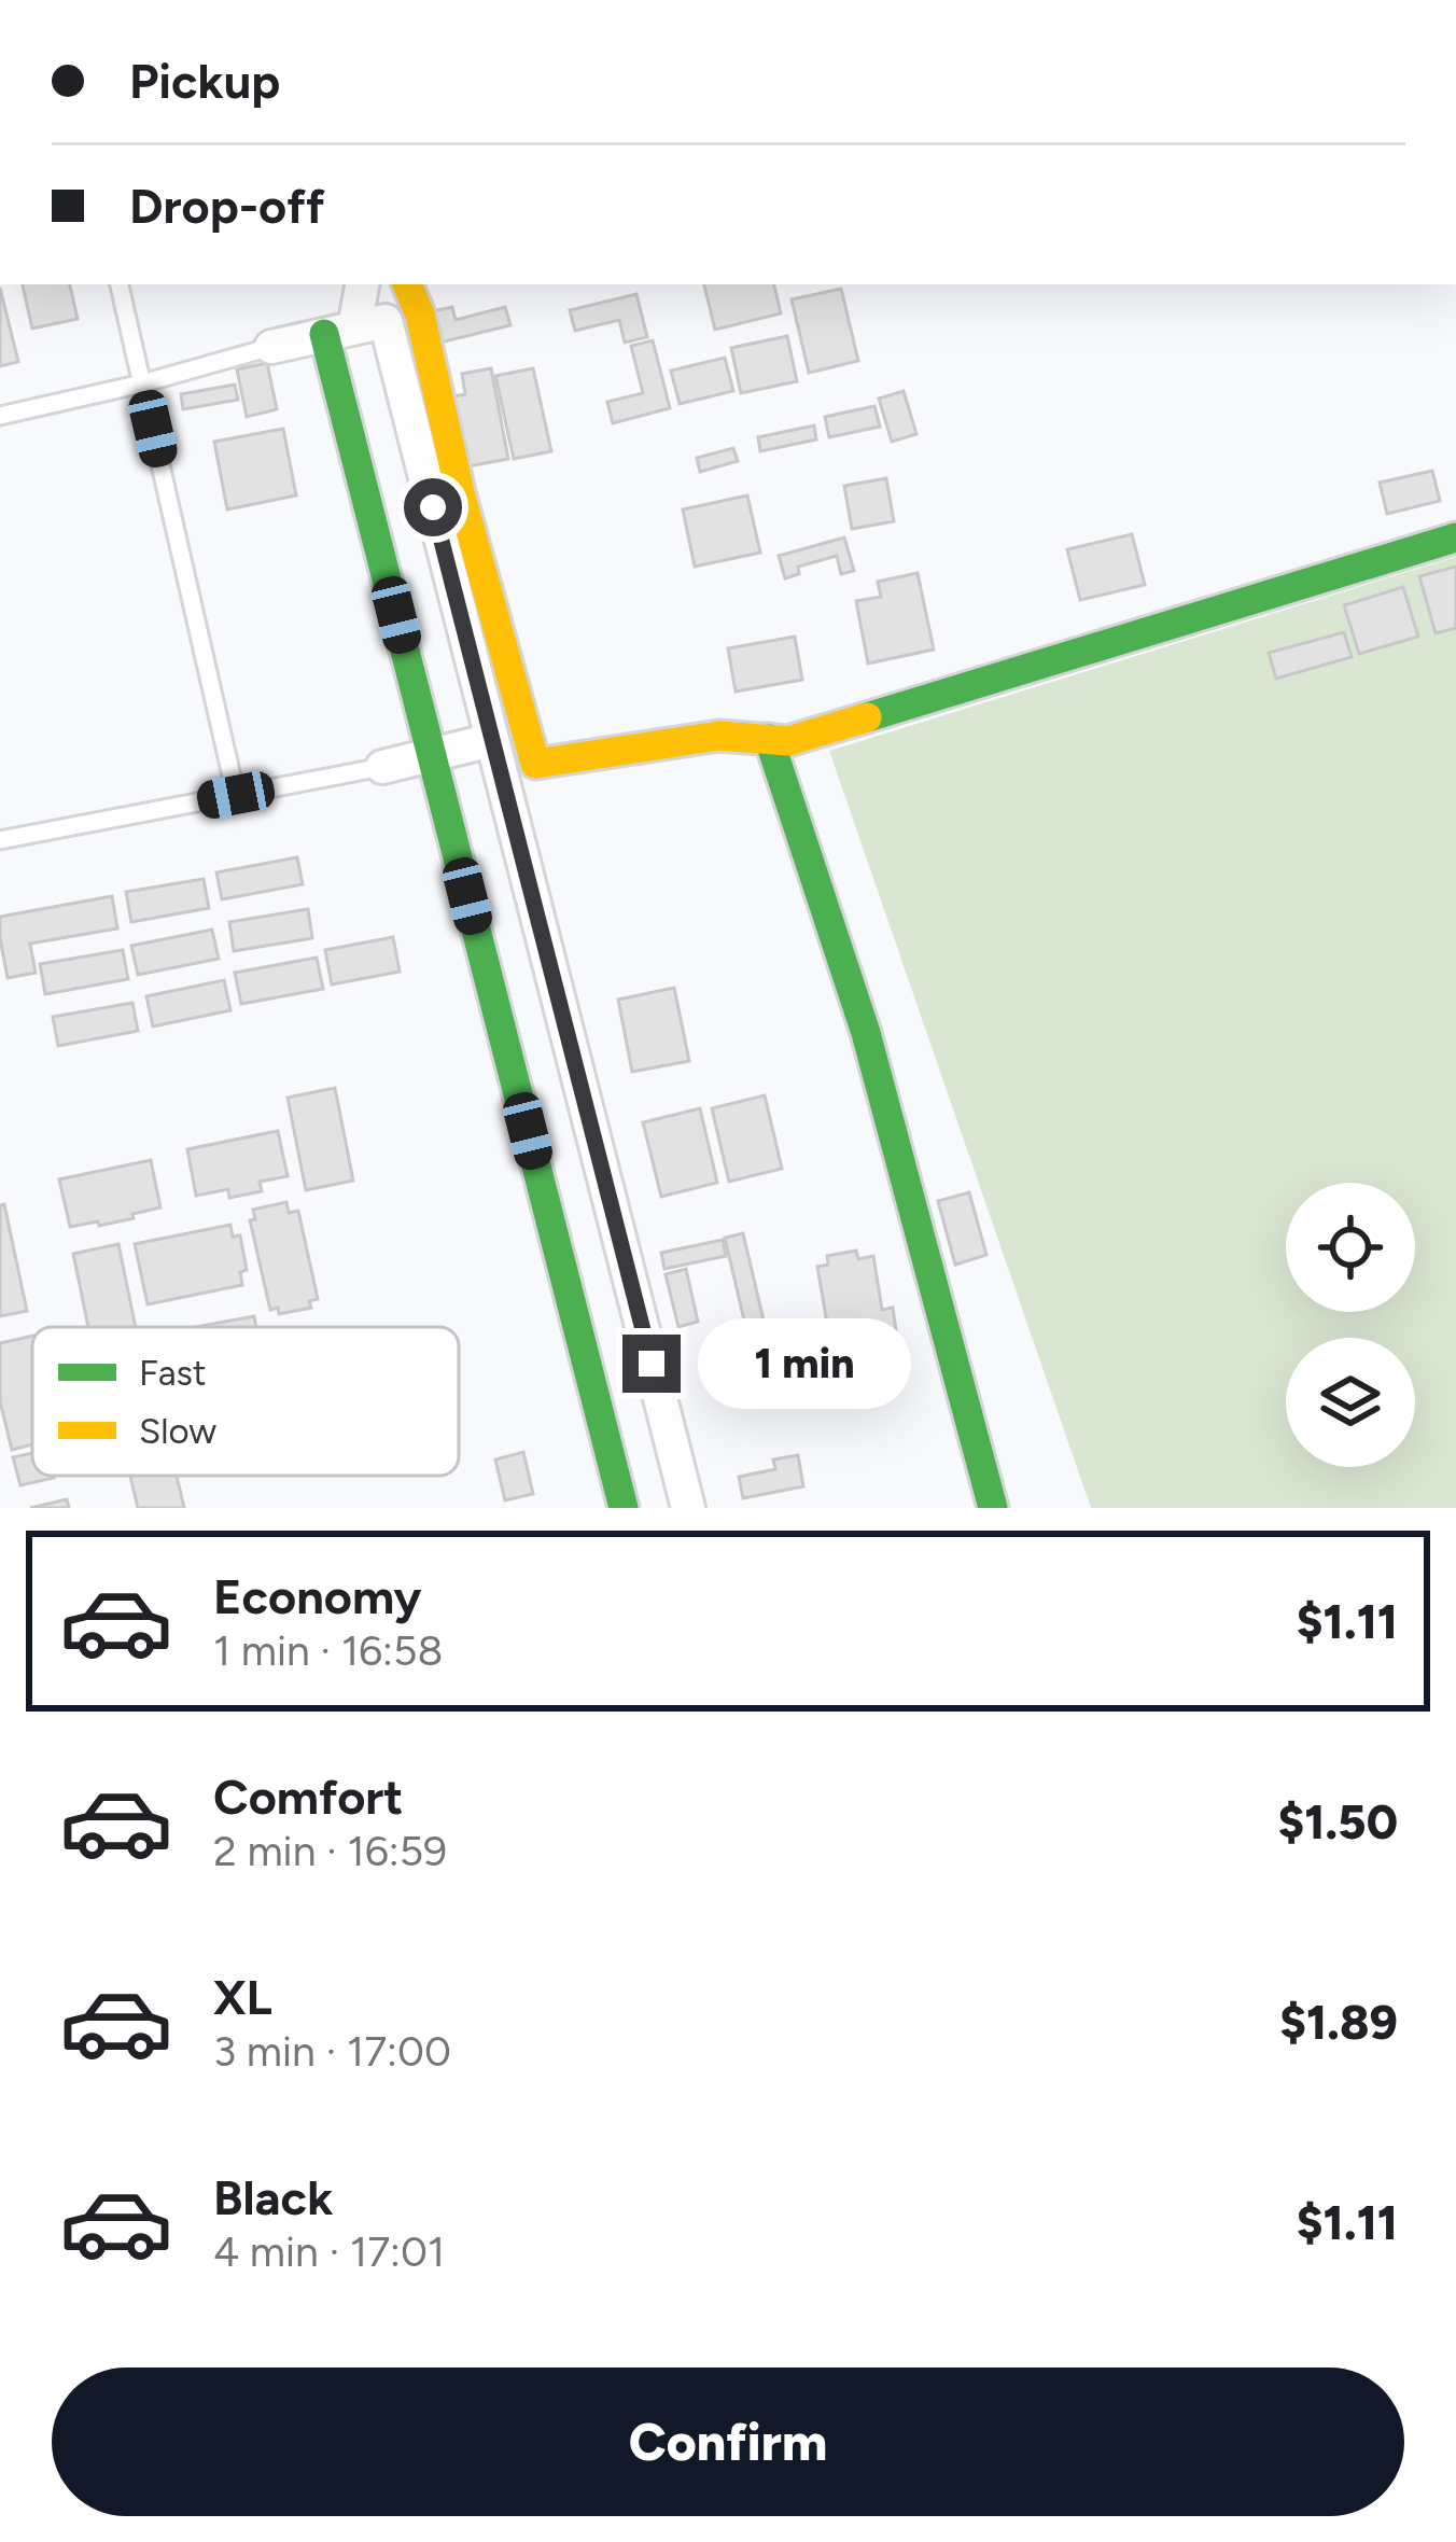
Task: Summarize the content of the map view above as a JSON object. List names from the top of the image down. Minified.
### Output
{"legend":["Fast","Slow"],"page":{"banner":["Pickup","Drop-off"],"bubble":"1 min","list":[{"name":"Economy","note":"1 min · 16:58","value":"$1.11"},{"name":"Comfort","note":"2 min · 16:59","value":"$1.50"},{"name":"XL","note":"3 min · 17:00","value":"$1.89"},{"name":"Black","note":"4 min · 17:01","value":"$1.11"}],"buttons":"Confirm"}}
